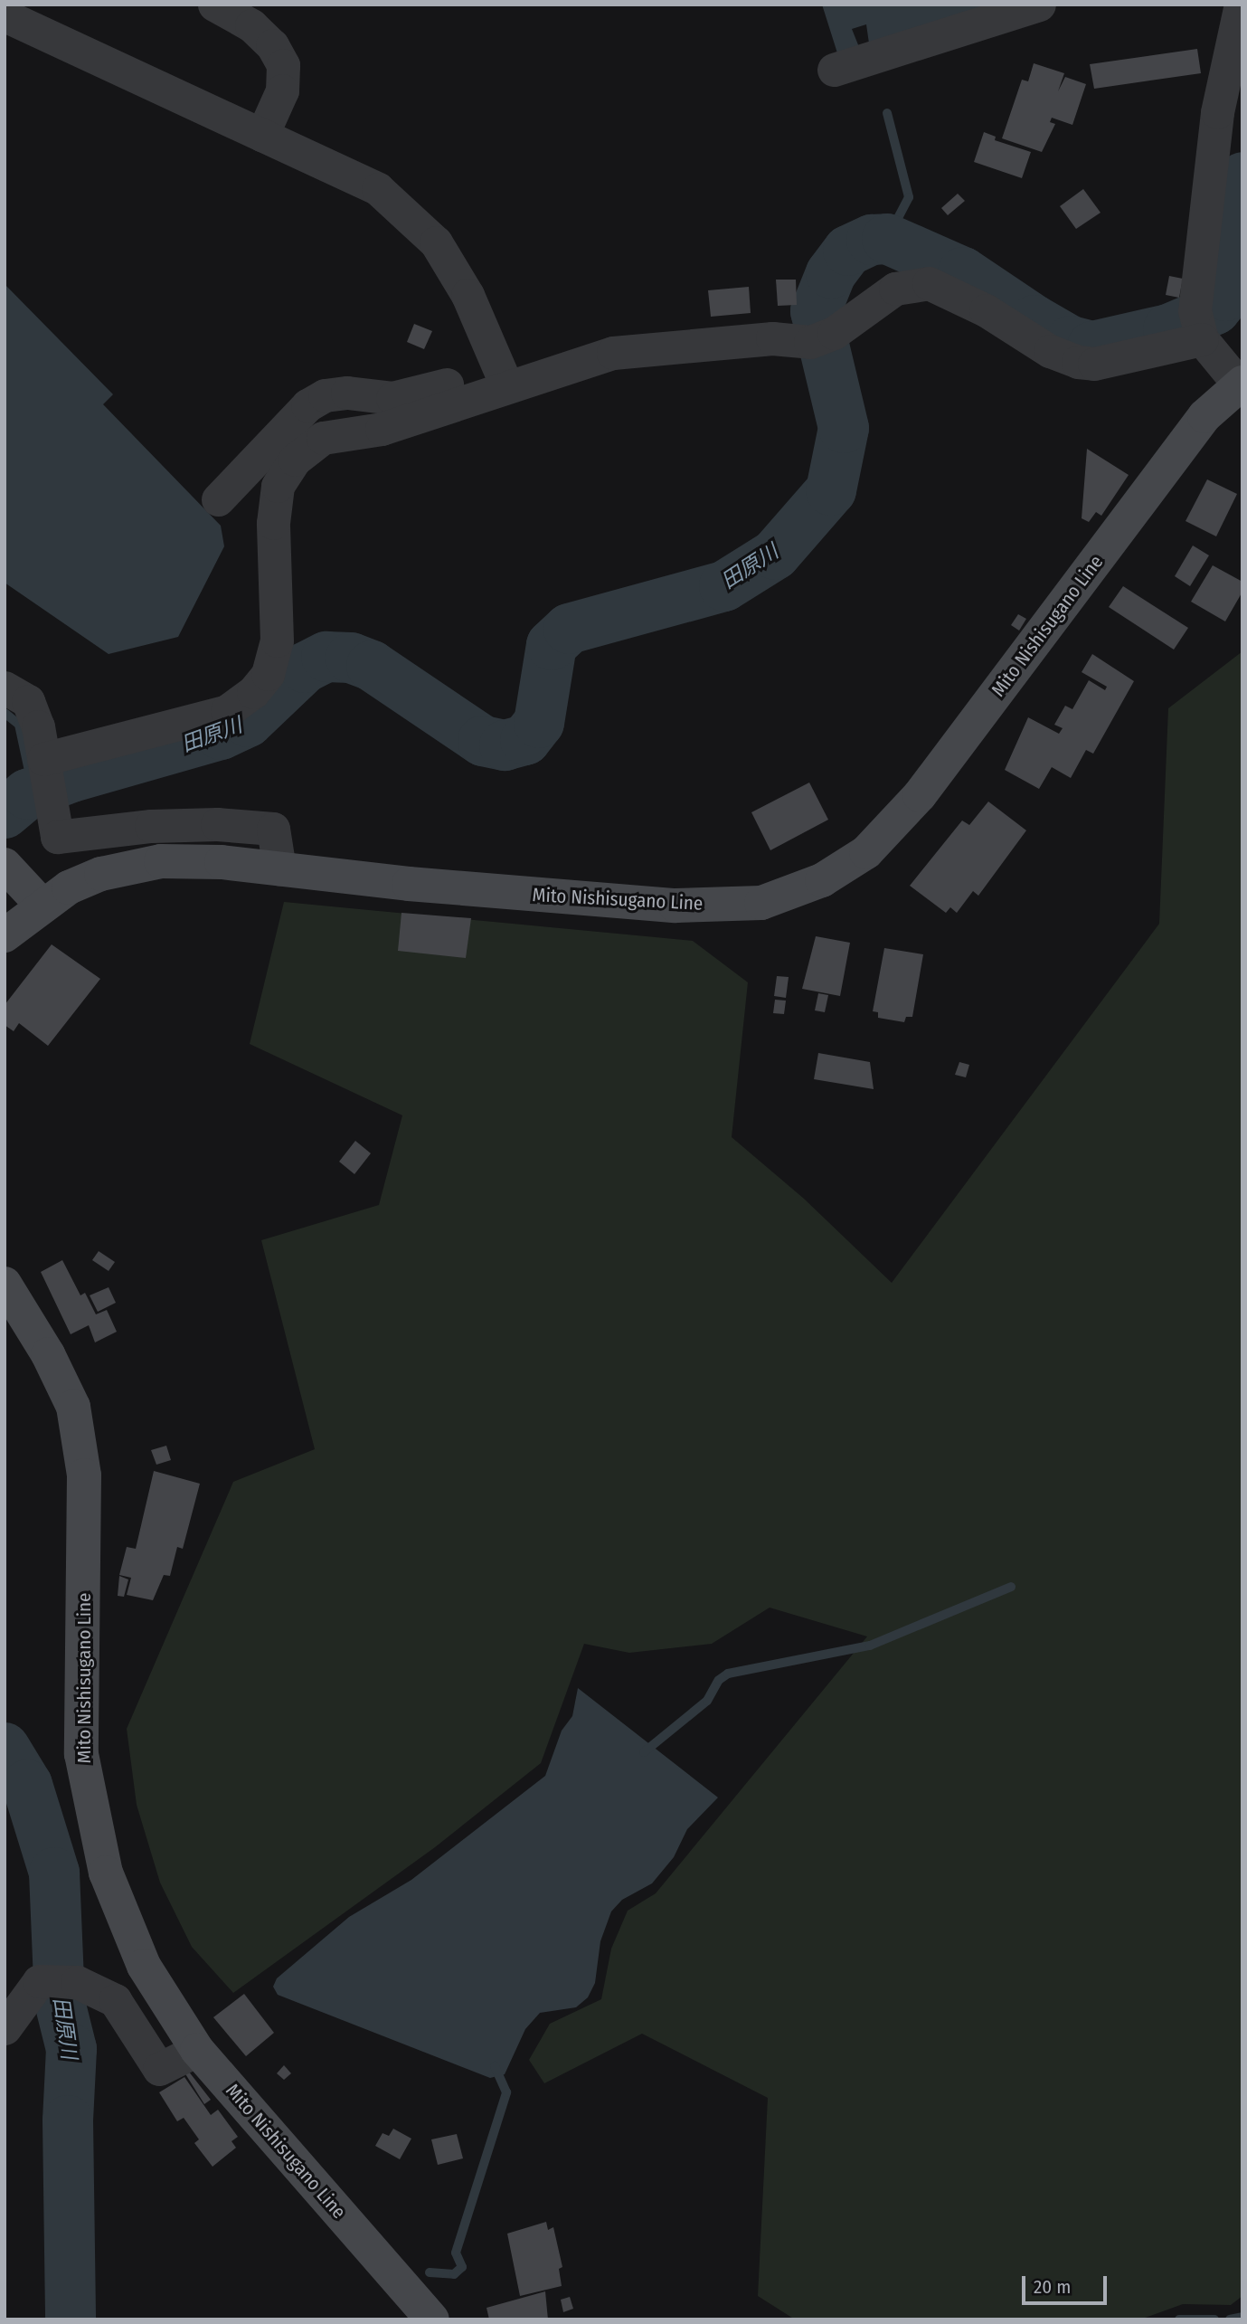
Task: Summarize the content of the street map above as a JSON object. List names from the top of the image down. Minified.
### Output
{"streets":{"main road":["Mito Nishisugano Line"]},"water":["田原川"],"scale_bar":"20 m"}
